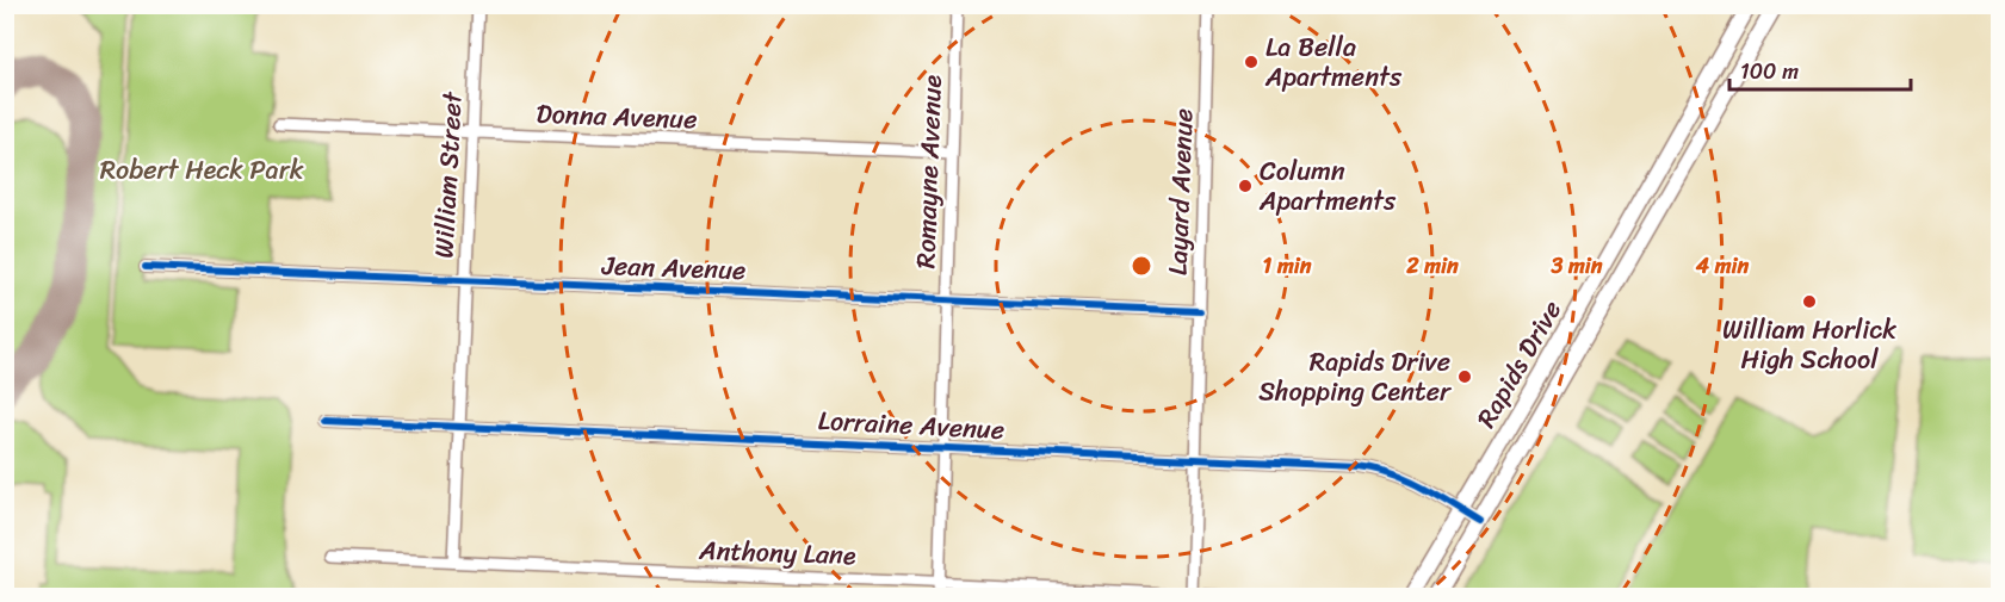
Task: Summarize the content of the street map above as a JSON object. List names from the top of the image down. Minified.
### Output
{"streets":{"street":["Donna Avenue","Romayne Avenue","William Street","Layard Avenue","Jean Avenue","Rapids Drive","Lorraine Avenue","Anthony Lane"]},"crossings":[["Donna Avenue","Romayne Avenue"],["Donna Avenue","William Street"],["Romayne Avenue","Jean Avenue"],["Romayne Avenue","Lorraine Avenue"],["Romayne Avenue","Anthony Lane"],["William Street","Jean Avenue"],["William Street","Lorraine Avenue"],["William Street","Anthony Lane"],["Layard Avenue","Jean Avenue"],["Layard Avenue","Lorraine Avenue"],["Layard Avenue","Anthony Lane"],["Rapids Drive","Lorraine Avenue"]],"parks":["Robert Heck Park"],"places":["La Bella Apartments","Column Apartments","William Horlick High School","Rapids Drive Shopping Center"],"scale_bar":"100 m","rings":["1 min","2 min","3 min","4 min"]}
